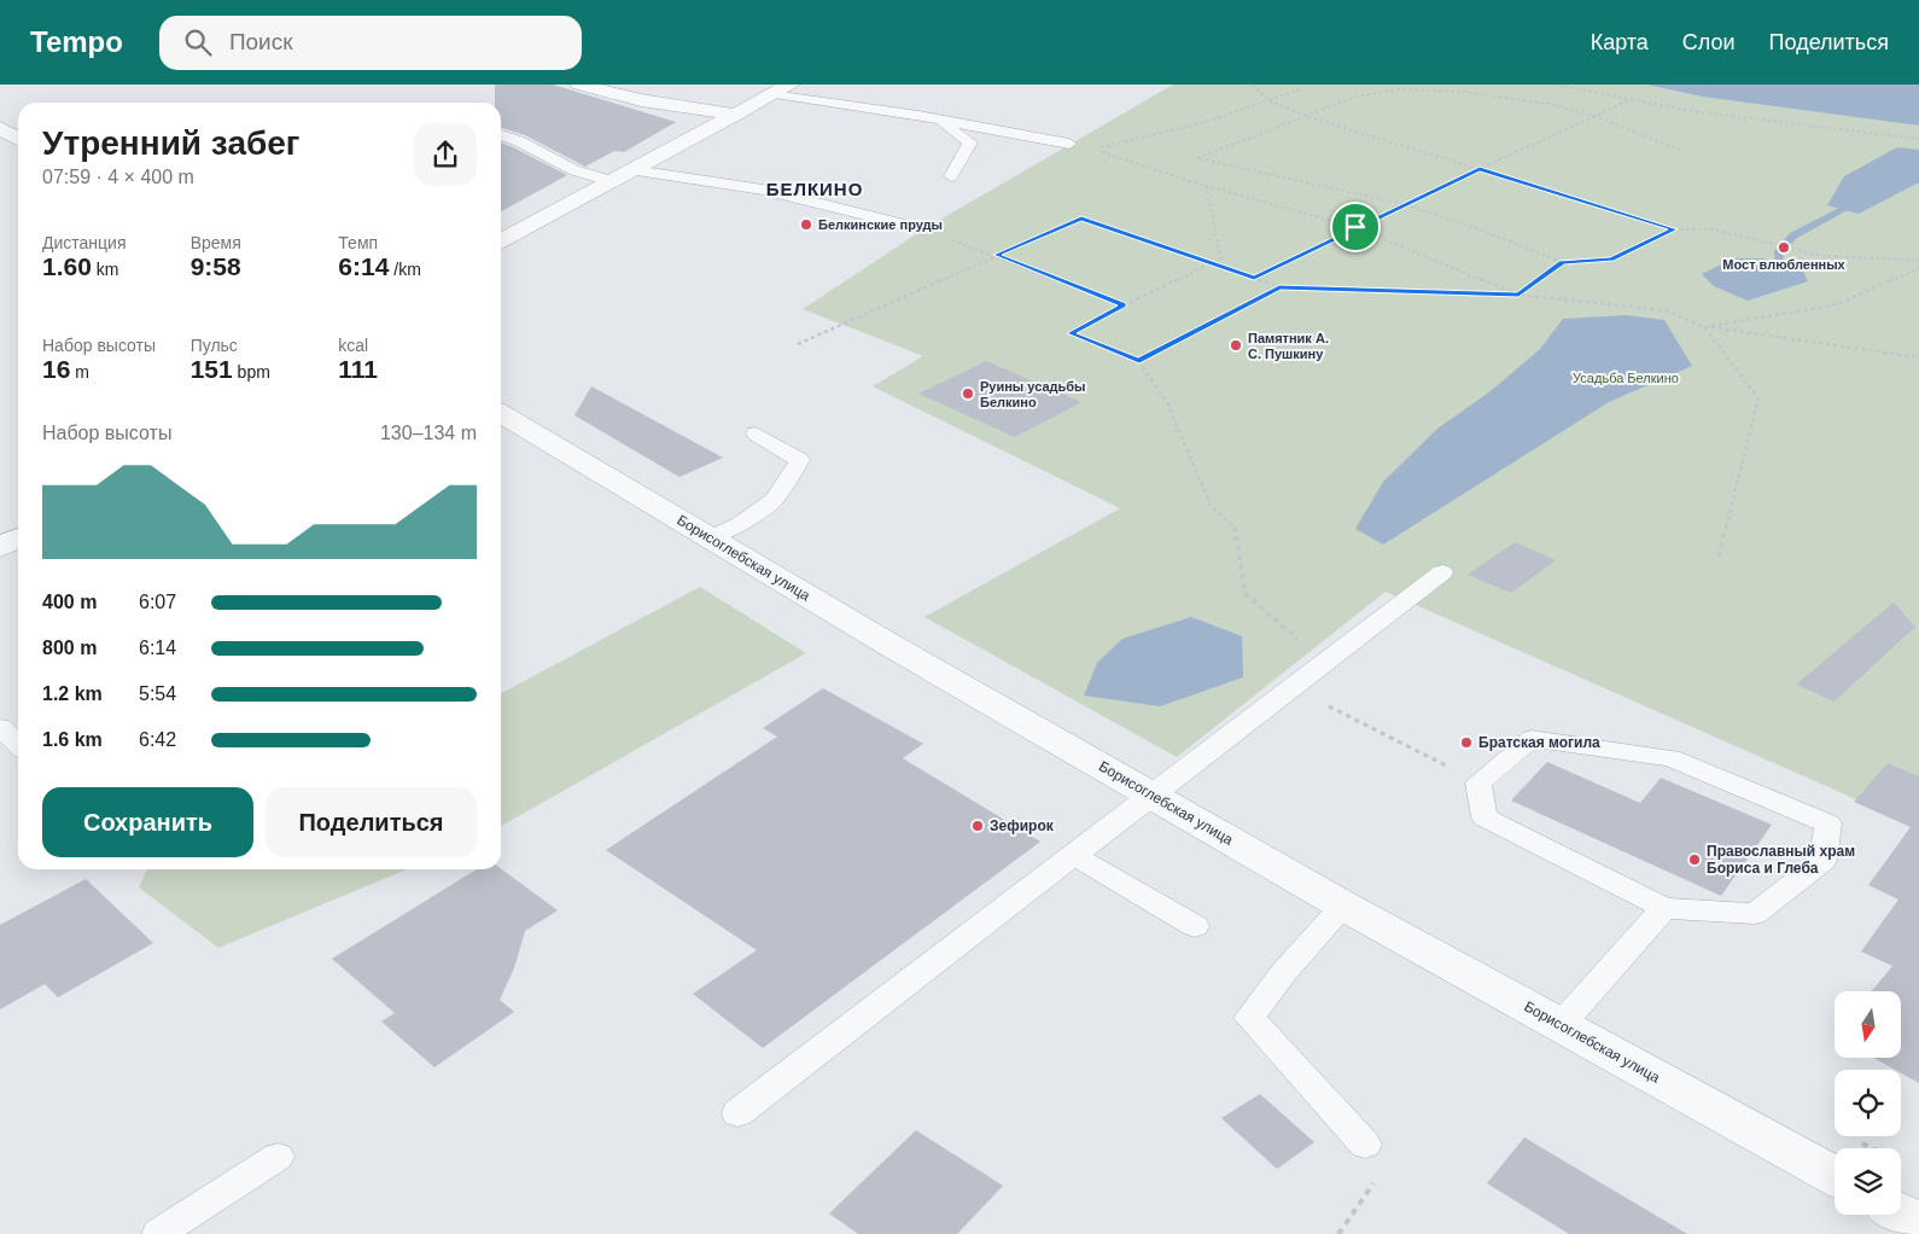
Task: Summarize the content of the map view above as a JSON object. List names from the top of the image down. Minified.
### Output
{"streets":{"street":["Борисоглебская улица"]},"districts":["БЕЛКИНО"],"parks":["Усадьба Белкино"],"places":["Белкинские пруды","Мост влюбленных","Памятник А. С. Пушкину","Руины усадьбы Белкино","Братская могила","Зефирок","Православный храм Бориса и Глеба"],"north":"bottom","page":{"header":"Tempo","search":"Поиск","nav":["Карта","Слои","Поделиться"],"heading":["Утренний забег","07:59 · 4 × 400 m"],"stats":[["Дистанция","1.60 km"],["Время","9:58"],["Темп","6:14 /km"],["Набор высоты","16 m"],["Пульс","151 bpm"],["kcal","111"]],"chart":["Набор высоты","130–134 m"],"list":[{"name":"400 m","note":"6:07"},{"name":"800 m","note":"6:14"},{"name":"1.2 km","note":"5:54"},{"name":"1.6 km","note":"6:42"}],"buttons":["Сохранить","Поделиться"]}}
